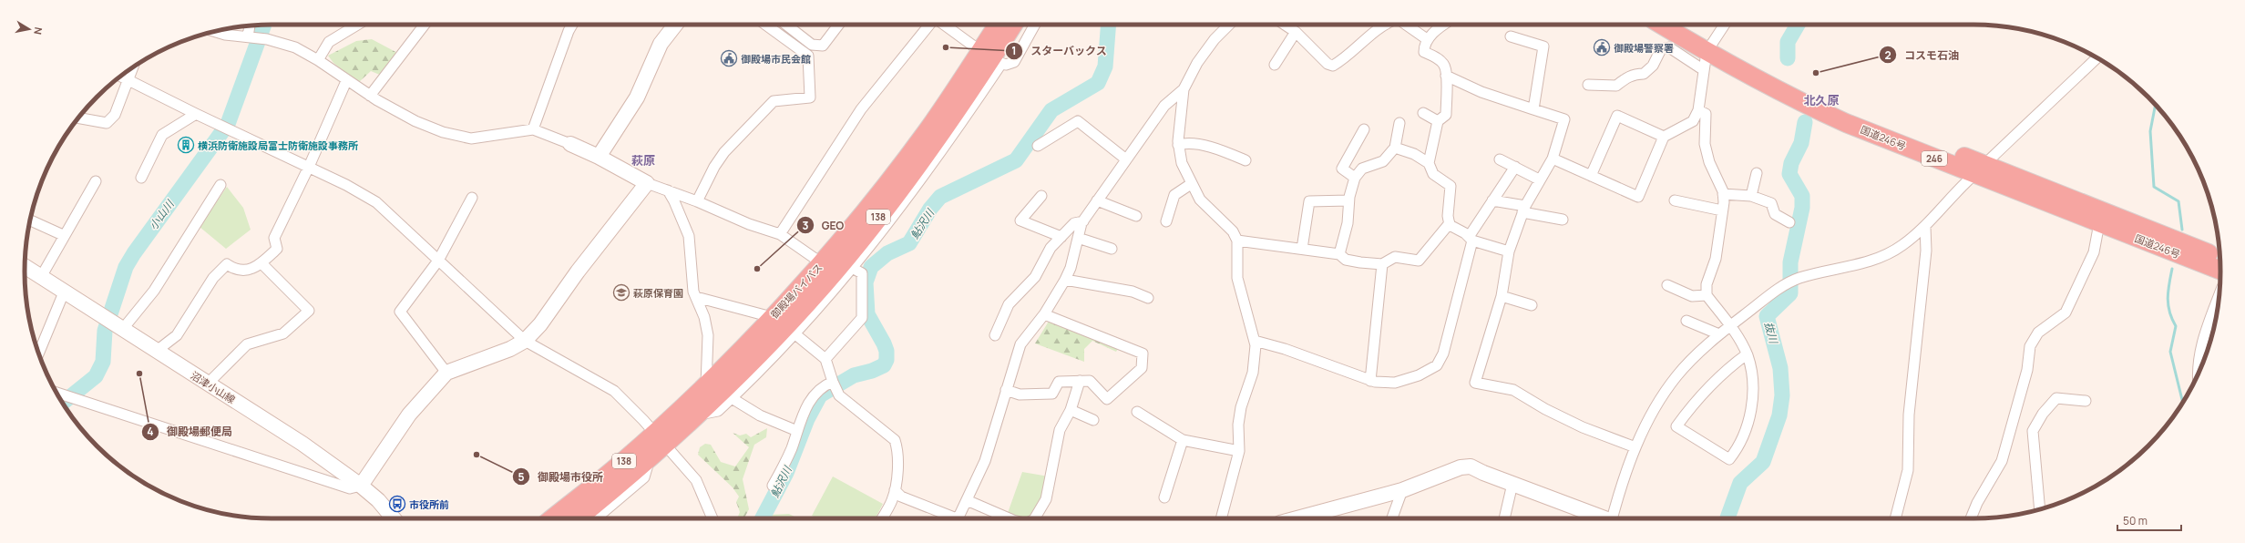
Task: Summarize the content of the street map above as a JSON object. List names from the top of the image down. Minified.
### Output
{"streets":{"highway":["国道246号","246","138","御殿場バイパス"],"street":["沼津小山線"]},"districts":["北久原","萩原"],"water":["小山川","鮎沢川","抜川"],"places":{"other":["スターバックス","コスモ石油","GEO","御殿場郵便局","御殿場市役所"],"public building":["御殿場警察署","御殿場市民会館"],"building":["横浜防衛施設局富士防衛施設事務所"],"school or university":["萩原保育園"],"bus stop":["市役所前"]},"scale_bar":"50 m","north":"right"}
